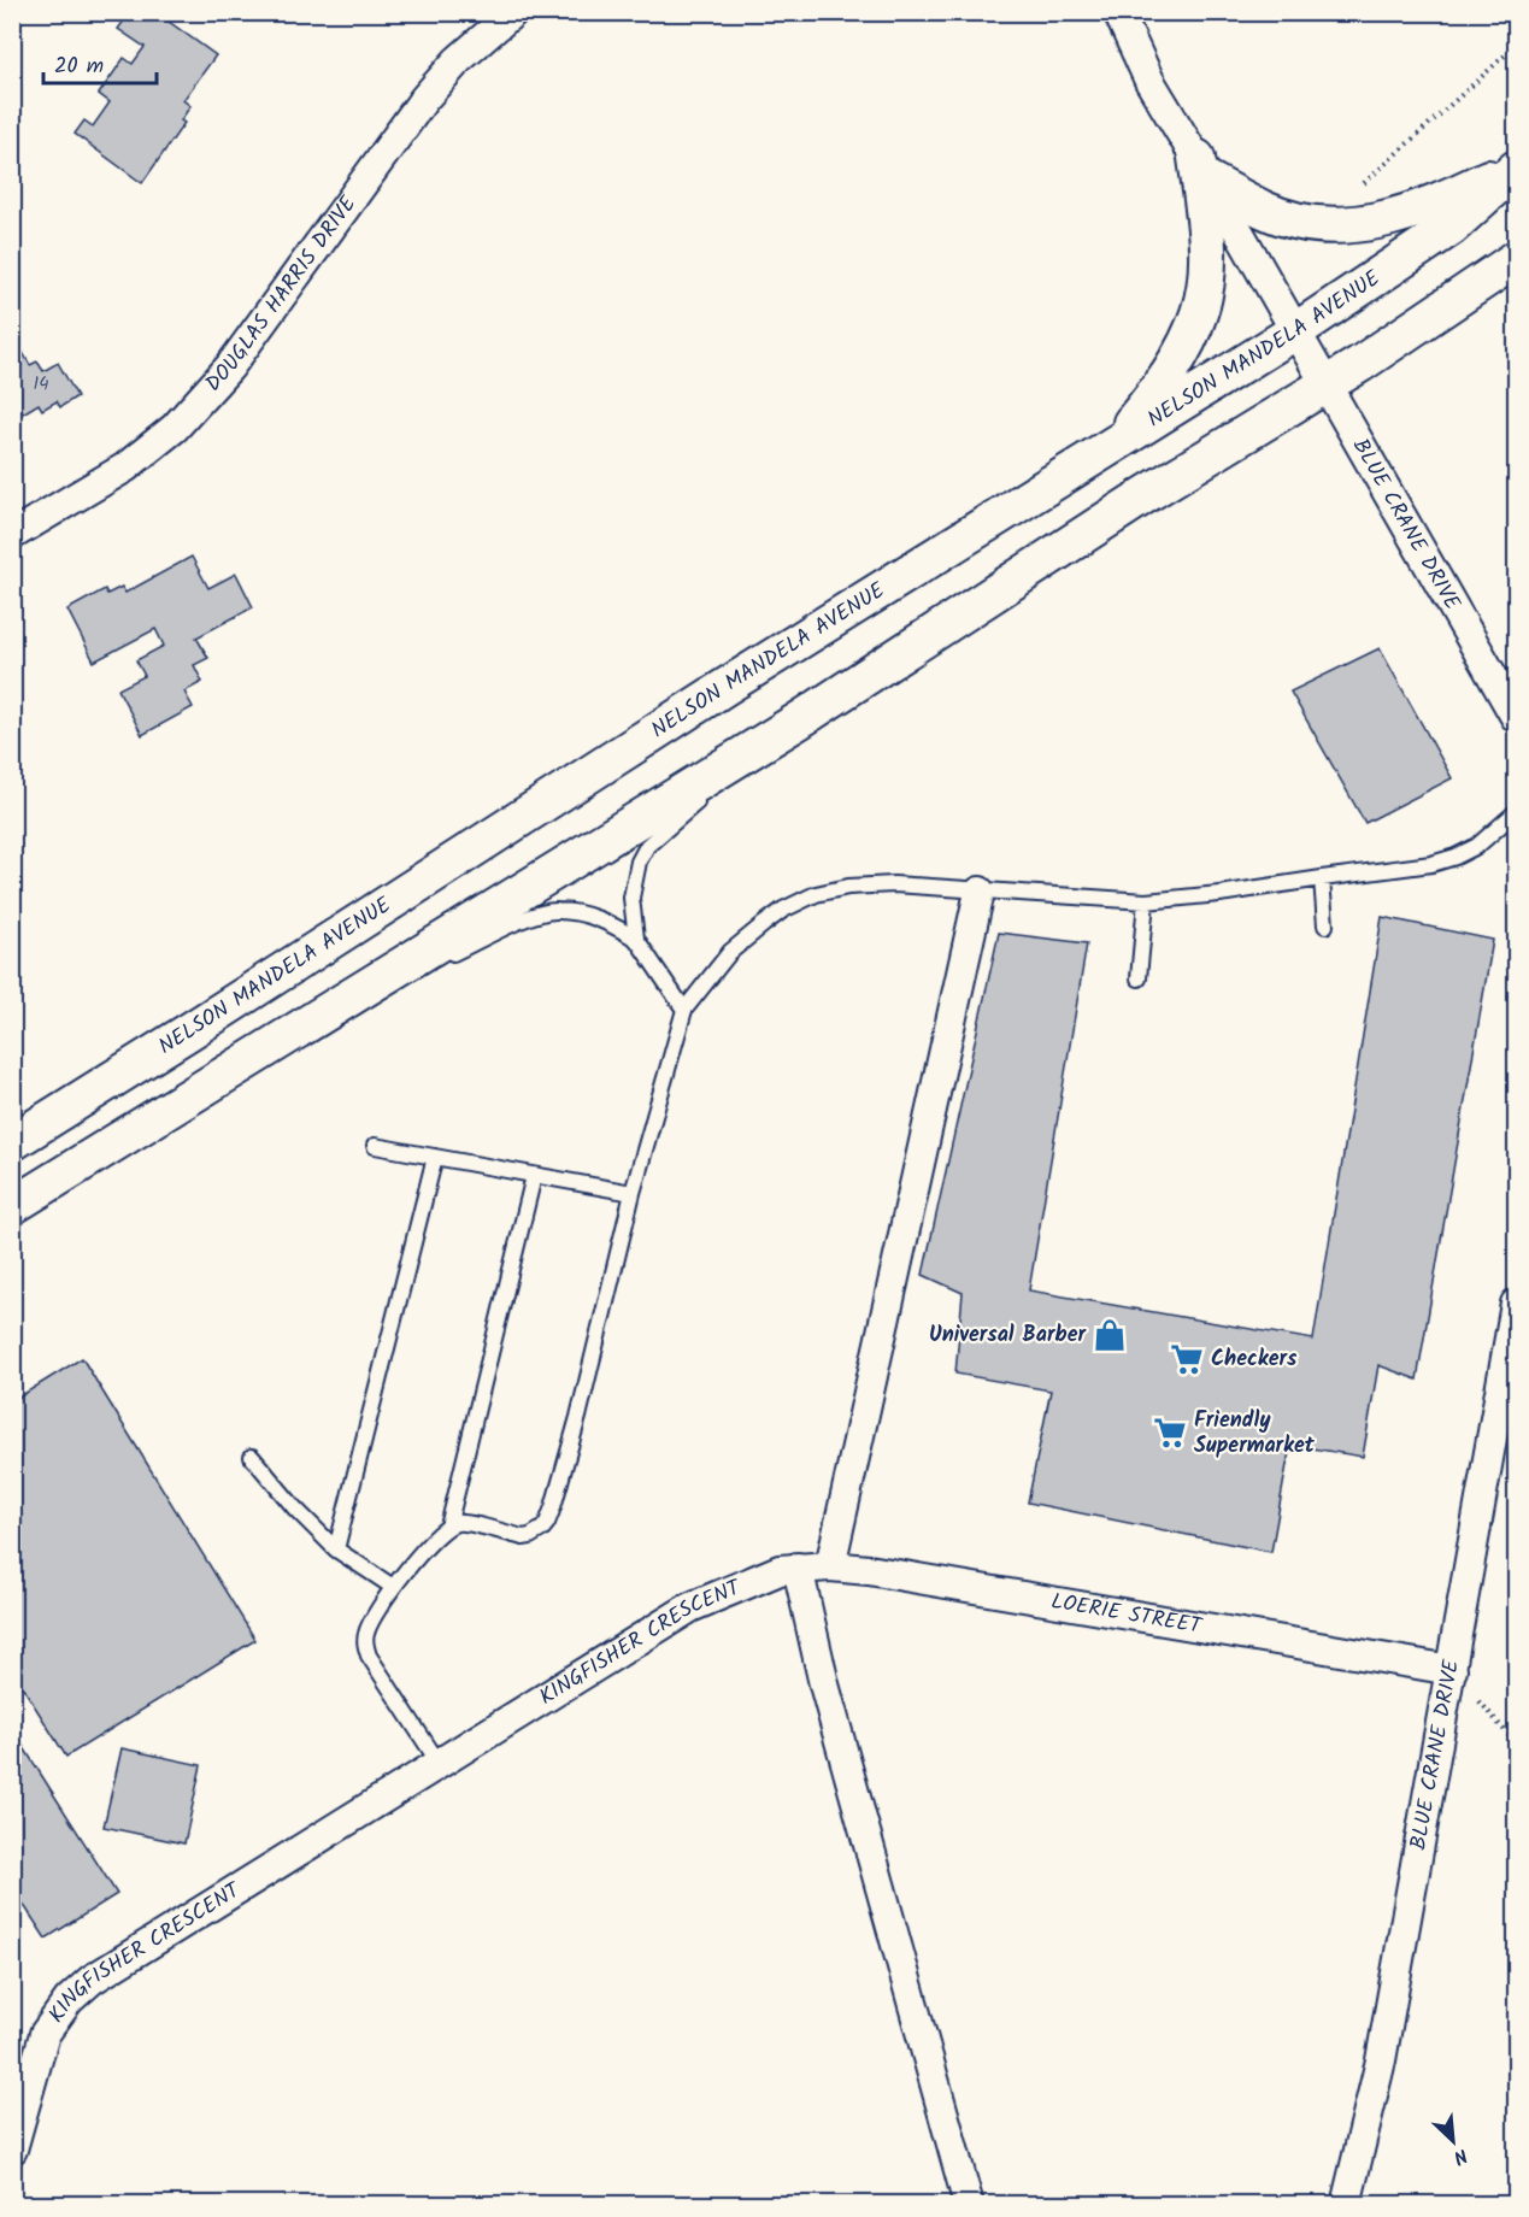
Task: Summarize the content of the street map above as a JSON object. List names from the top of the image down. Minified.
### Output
{"streets":{"street":["DOUGLAS HARRIS DRIVE","NELSON MANDELA AVENUE","BLUE CRANE DRIVE","LOERIE STREET","KINGFISHER CRESCENT"]},"crossings":[["NELSON MANDELA AVENUE","BLUE CRANE DRIVE"],["BLUE CRANE DRIVE","LOERIE STREET"],["LOERIE STREET","KINGFISHER CRESCENT"]],"places":{"shop":["Universal Barber"],"supermarket":["Checkers","Friendly Supermarket"]},"house_numbers":["14"],"scale_bar":"20 m","north":"bottom right"}
